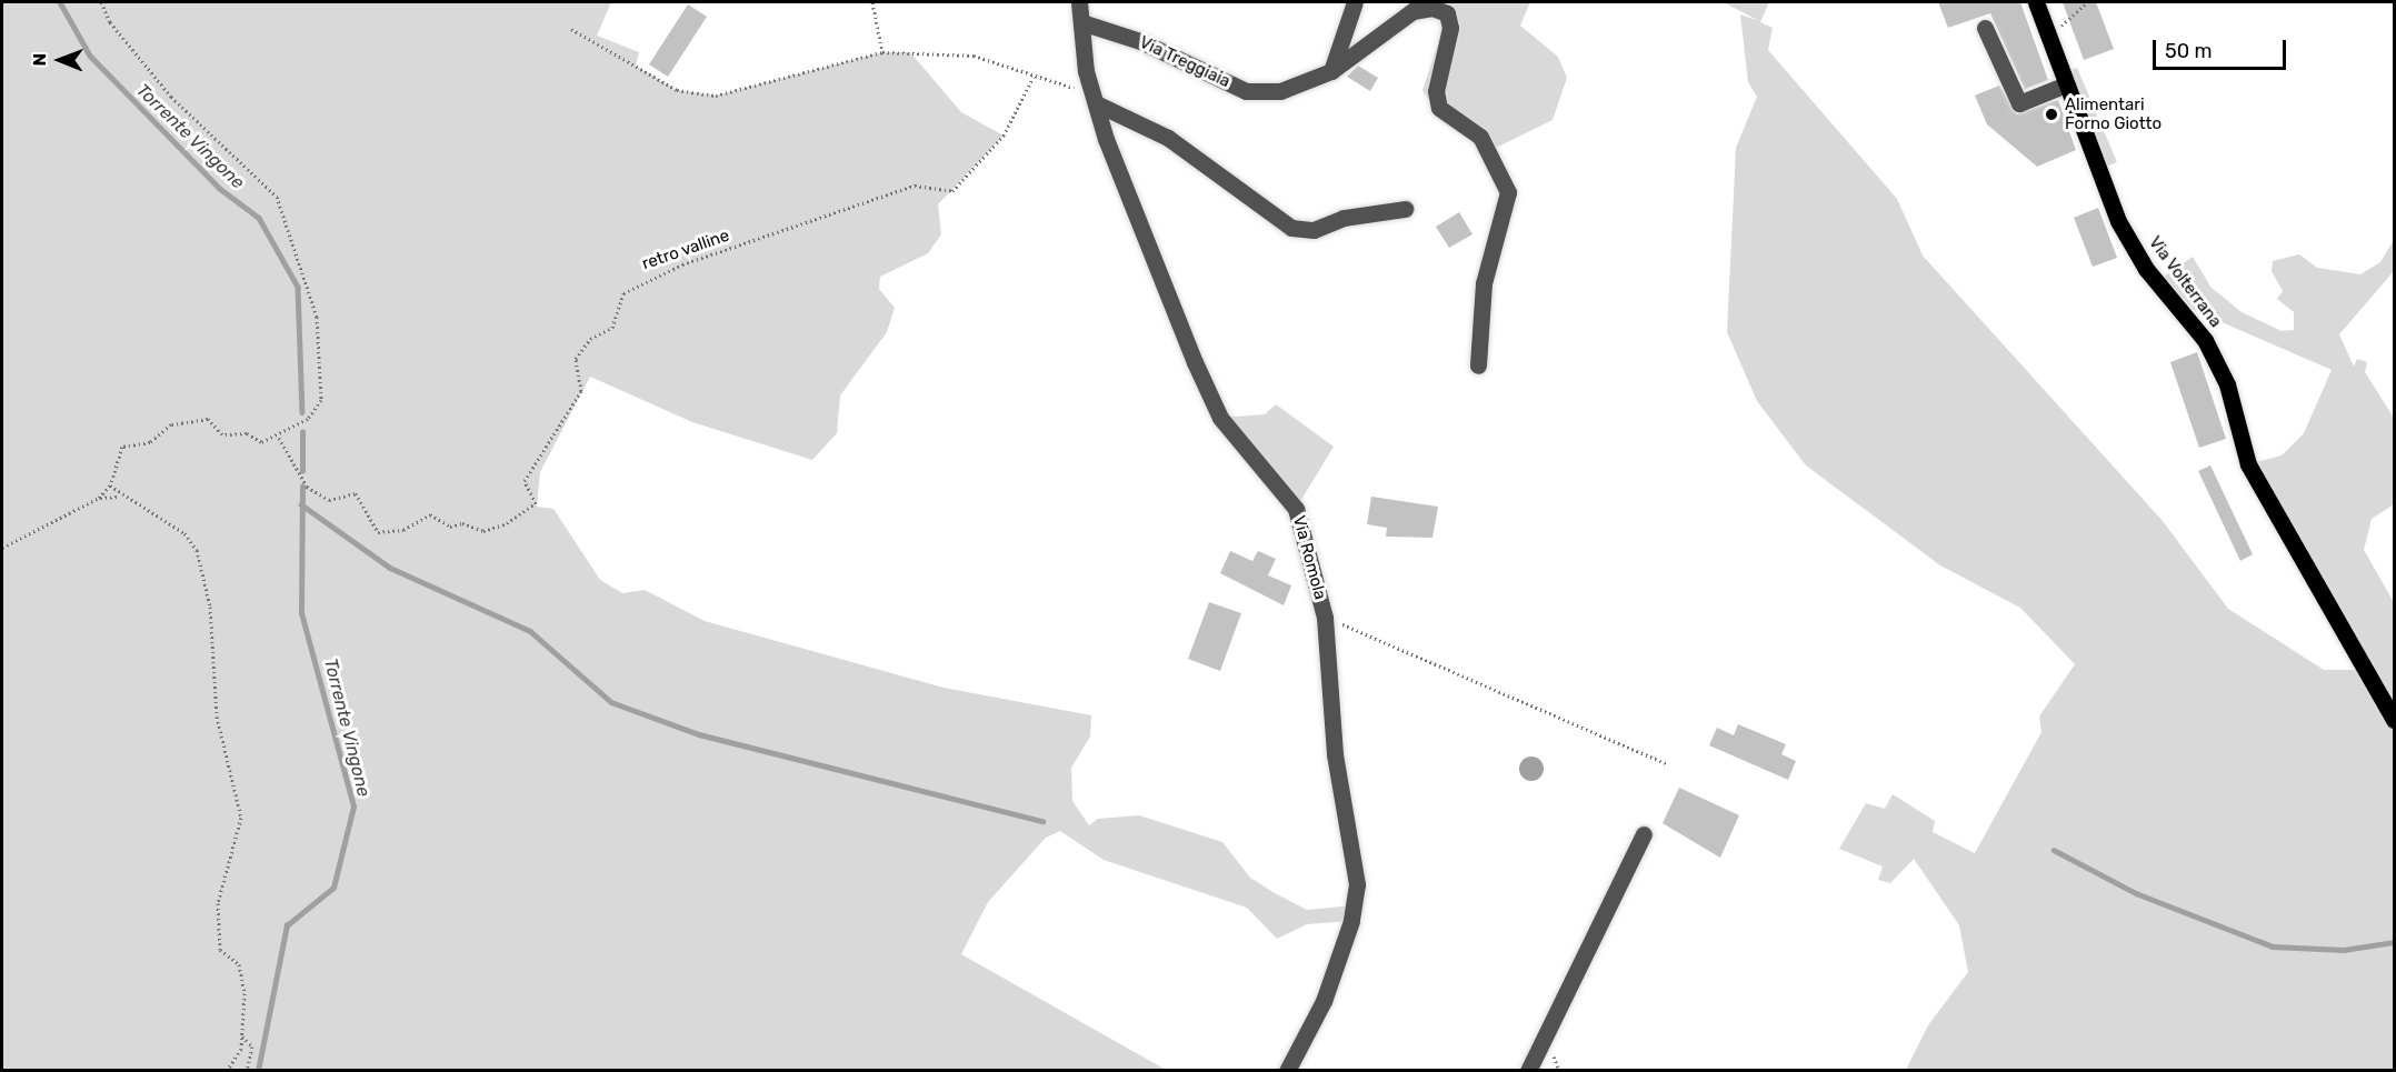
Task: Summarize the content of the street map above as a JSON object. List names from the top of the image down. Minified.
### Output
{"streets":{"main road":["Via Volterrana"],"street":["Via Treggiaia","Via Romola"],"path":["retro valline"]},"crossings":[["Via Treggiaia","Via Romola"]],"water":["Torrente Vingone"],"places":["Alimentari Forno Giotto"],"scale_bar":"50 m","north":"left"}
